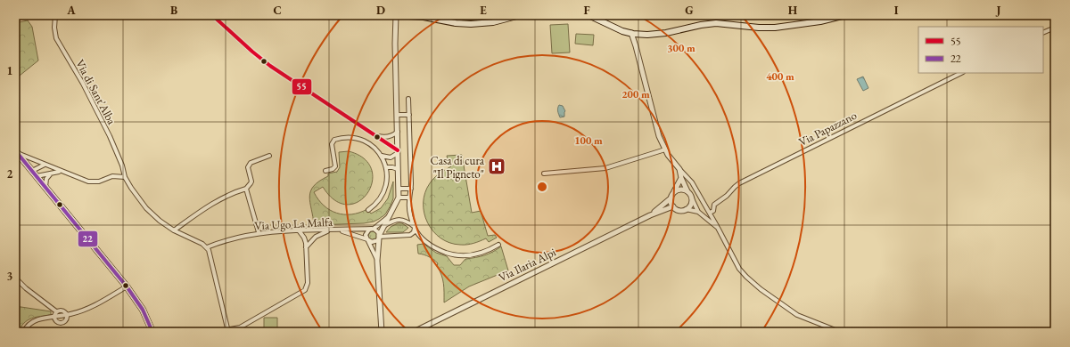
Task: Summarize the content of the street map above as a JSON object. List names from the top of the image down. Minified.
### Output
{"streets":{"street":["Via di Sant'Alba","Via Papazzano","Via Ugo La Malfa","Via Ilaria Alpi"]},"crossings":[["Via di Sant'Alba","Via Ugo La Malfa"]],"places":{"hospital":["Casa di cura \"Il Pigneto\""]},"lines":["transit line 55","transit line 22"],"legend":["55","22"],"grid":{"columns":["A","B","C","D","E","F","G","H","I","J"],"rows":["1","2","3"]},"rings":["300 m","400 m","200 m","100 m"]}
